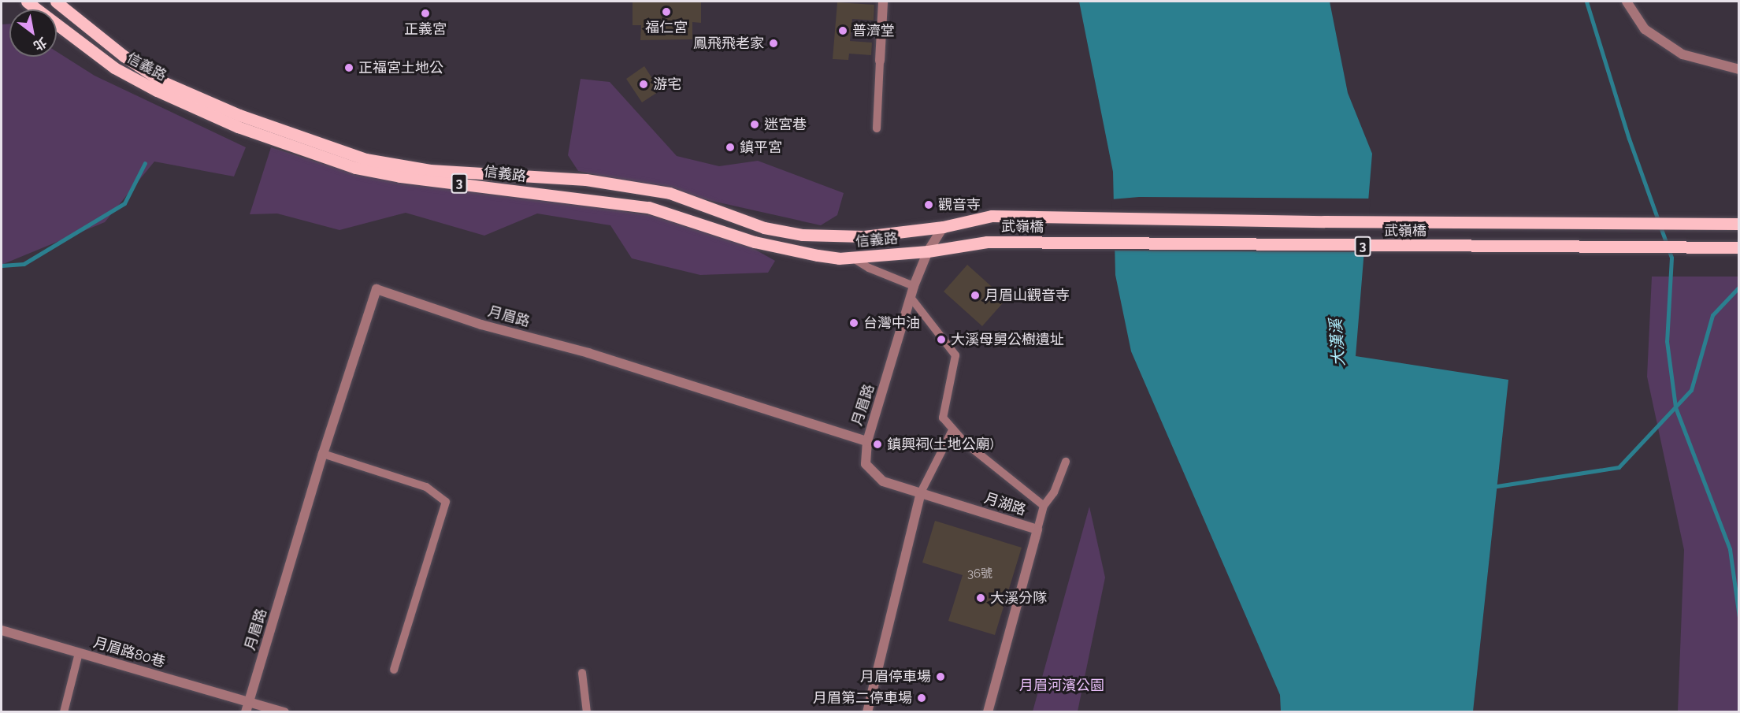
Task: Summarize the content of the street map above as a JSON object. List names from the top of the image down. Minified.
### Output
{"streets":{"main road":["信義路","3","武嶺橋"],"street":["月眉路","月湖路","月眉路80巷"]},"crossings":[["信義路","武嶺橋"],["信義路","月眉路"],["月眉路","月湖路"],["月眉路","月眉路80巷"]],"water":["大漢溪"],"parks":["月眉河濱公園"],"places":["福仁宮","正義宮","普濟堂","鳳飛飛老家","正福宮土地公","游宅","迷宮巷","鎮平宮","觀音寺","月眉山觀音寺","台灣中油","大溪母舅公樹遺址","鎮興祠(土地公廟)","大溪分隊","月眉停車場","月眉第二停車場"],"house_numbers":["36號"],"north":"bottom right"}
